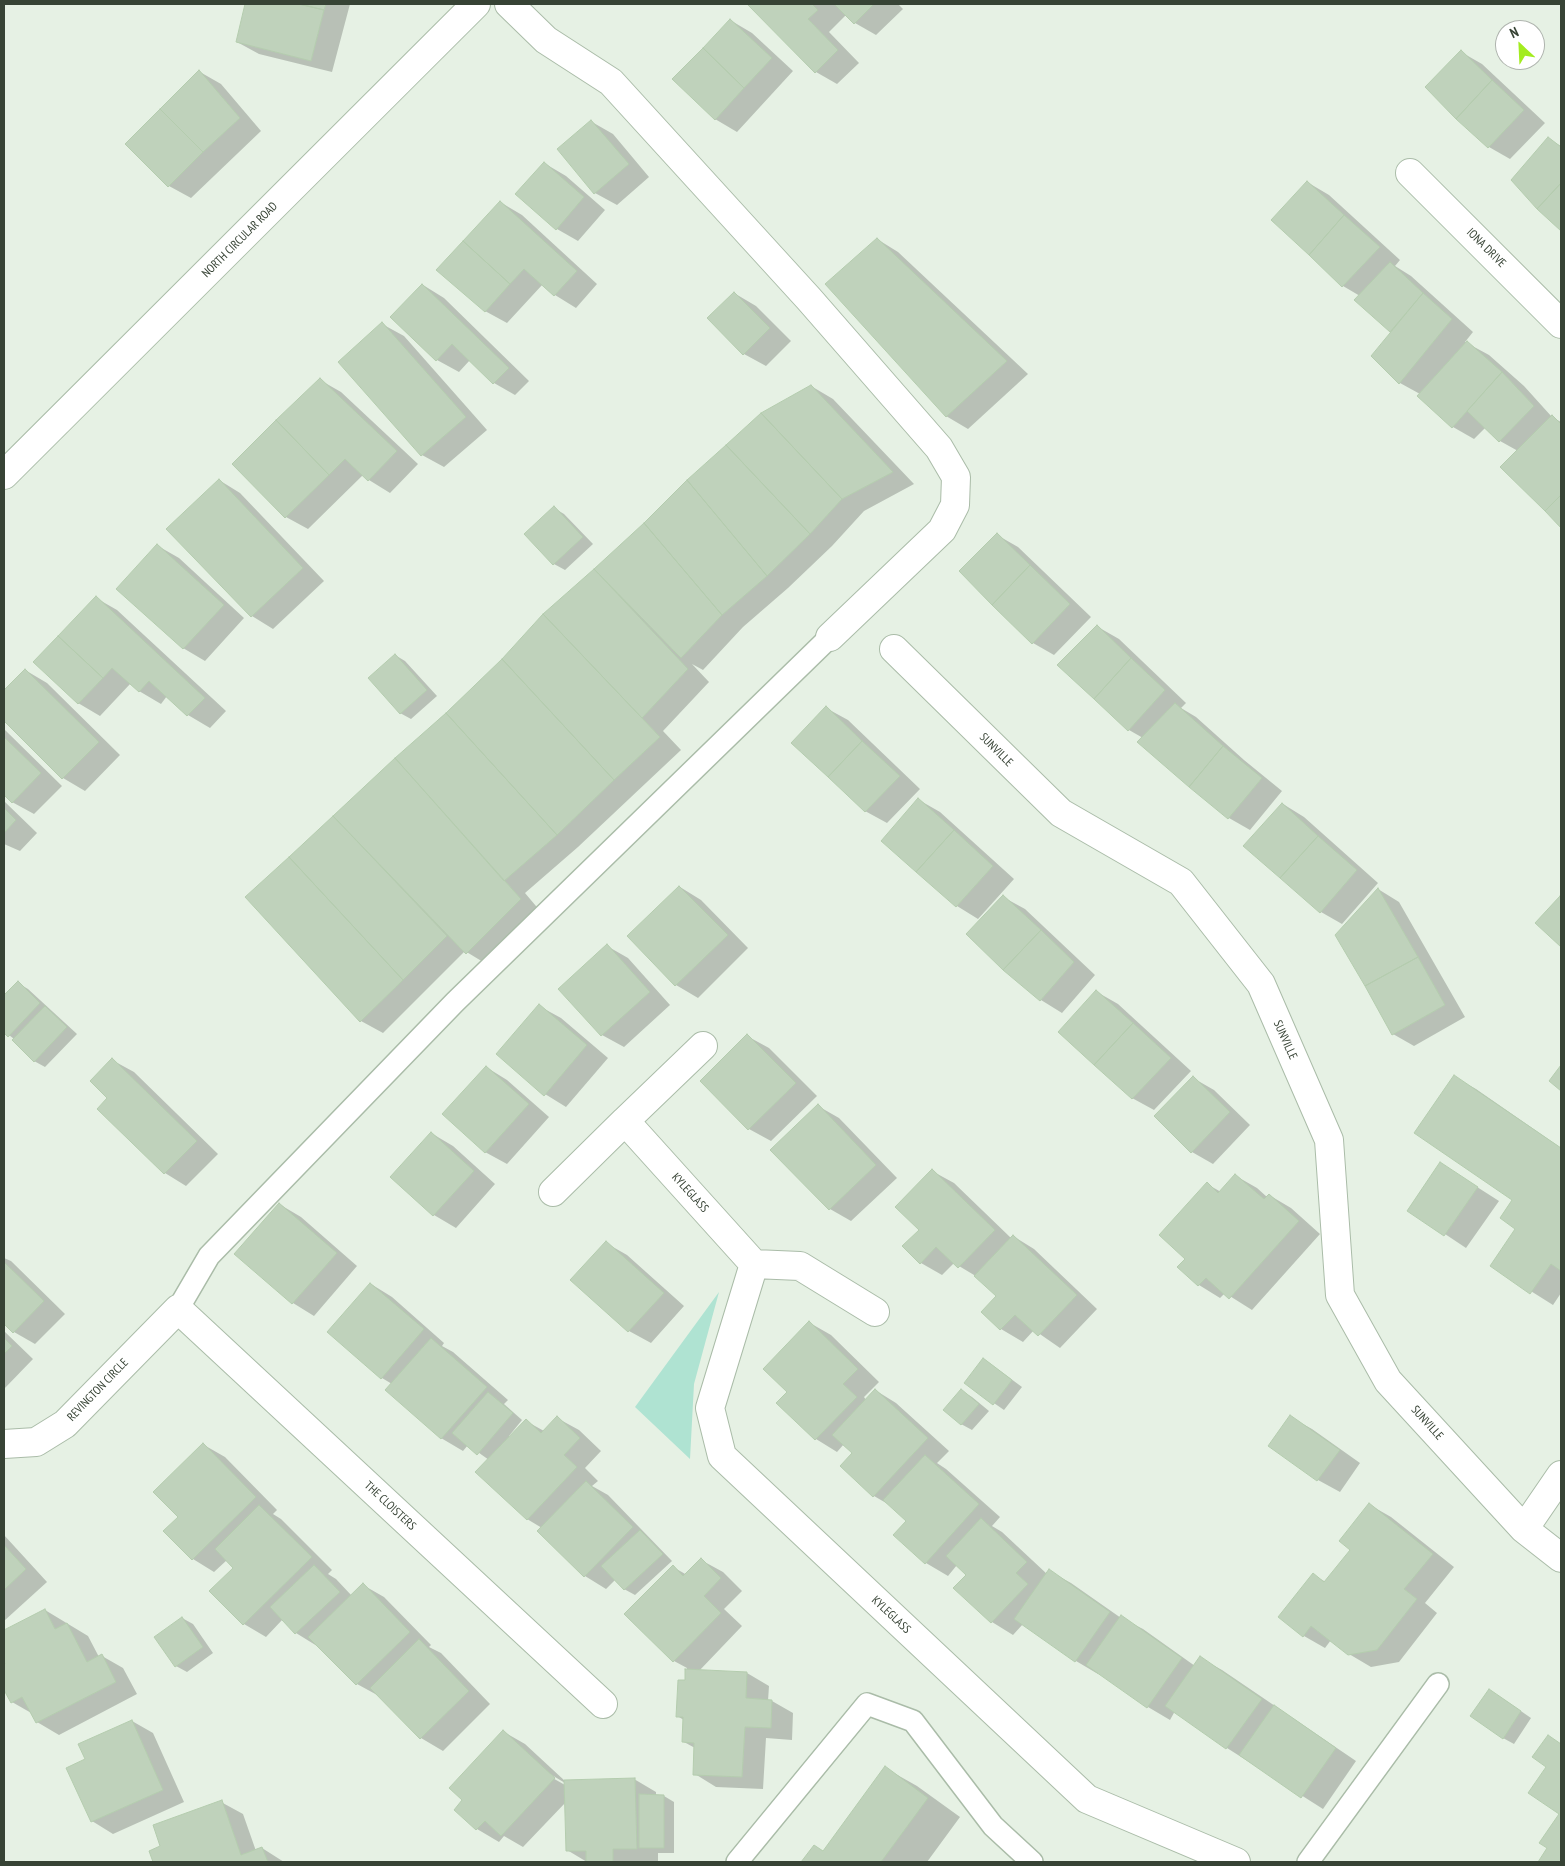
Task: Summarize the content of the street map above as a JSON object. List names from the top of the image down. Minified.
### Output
{"streets":{"street":["NORTH CIRCULAR ROAD","IONA DRIVE","SUNVILLE","KYLEGLASS","REVINGTON CIRCLE","THE CLOISTERS"]},"crossings":[["REVINGTON CIRCLE","THE CLOISTERS"]],"north":"top left"}
